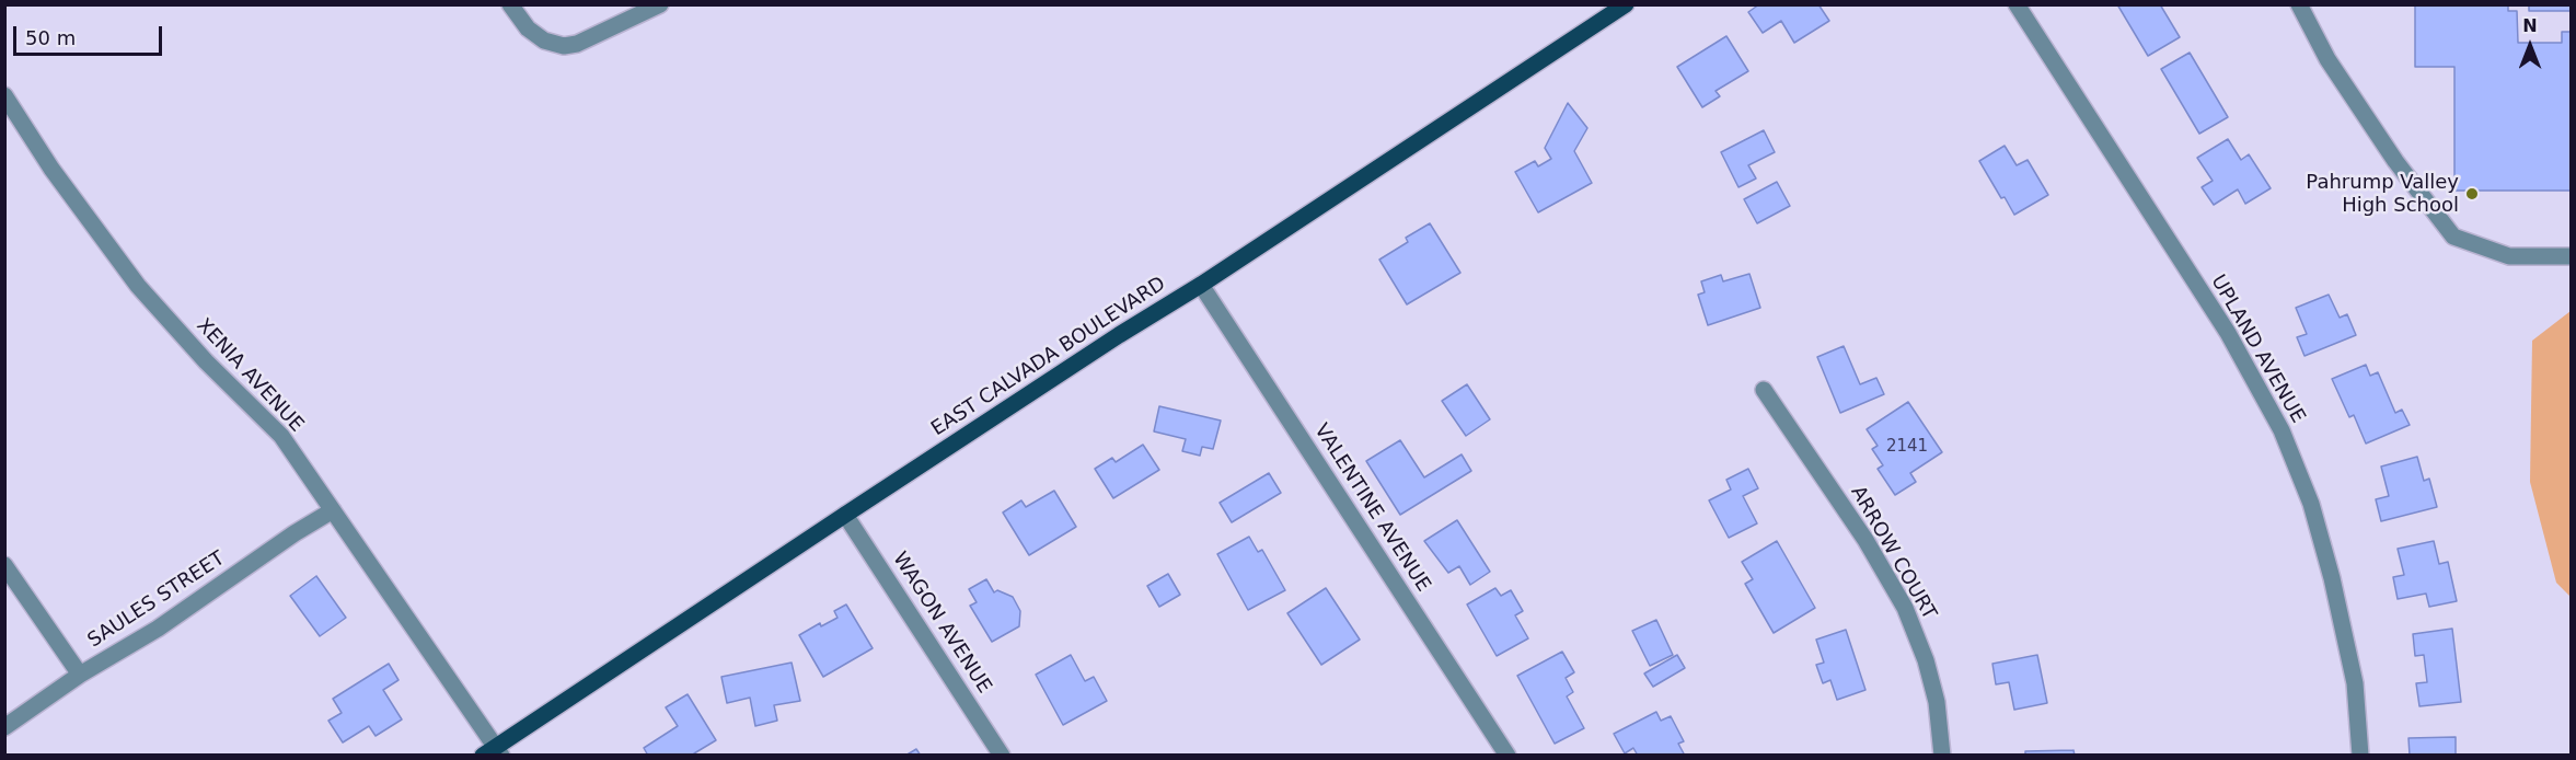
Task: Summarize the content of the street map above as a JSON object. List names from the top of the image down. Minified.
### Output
{"streets":{"main road":["EAST CALVADA BOULEVARD"],"street":["UPLAND AVENUE","XENIA AVENUE","VALENTINE AVENUE","ARROW COURT","SAULES STREET","WAGON AVENUE"]},"crossings":[["EAST CALVADA BOULEVARD","XENIA AVENUE"],["EAST CALVADA BOULEVARD","VALENTINE AVENUE"],["EAST CALVADA BOULEVARD","WAGON AVENUE"],["XENIA AVENUE","SAULES STREET"]],"places":["Pahrump Valley High School"],"house_numbers":["2141"],"scale_bar":"50 m","north":"top"}
